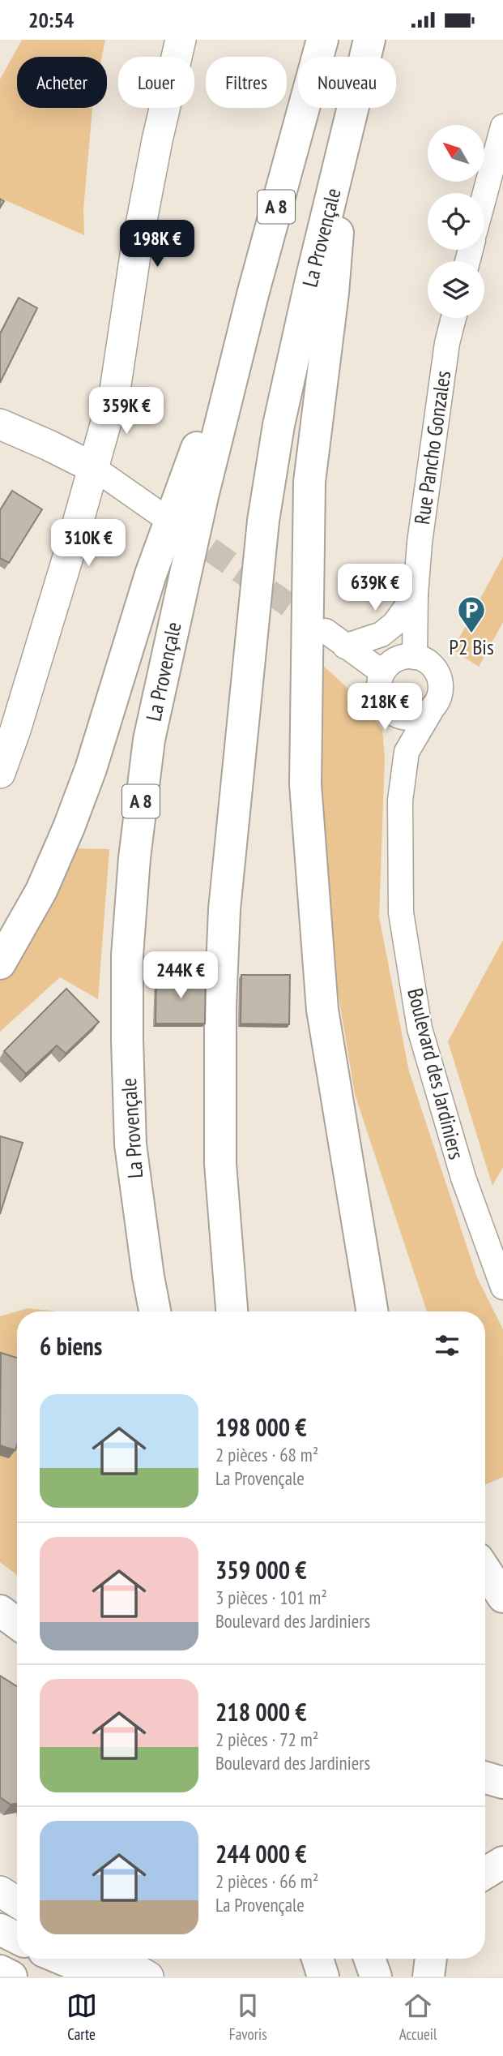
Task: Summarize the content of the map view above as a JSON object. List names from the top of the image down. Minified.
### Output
{"streets":{"main road":["A 8","La Provençale"],"street":["Rue Pancho Gonzales","Boulevard des Jardiniers"]},"crossings":[["Rue Pancho Gonzales","Boulevard des Jardiniers"]],"places":{"parking":["P2 Bis"]},"north":"top left","page":{"status":"20:54","chip":["Acheter","Louer","Filtres","Nouveau"],"price":["198K €","359K €","310K €","639K €","218K €","244K €"],"heading":"6 biens","list":[{"name":"198 000 €","note":"2 pièces · 68 m² · La Provençale"},{"name":"359 000 €","note":"3 pièces · 101 m² · Boulevard des Jardiniers"},{"name":"218 000 €","note":"2 pièces · 72 m² · Boulevard des Jardiniers"},{"name":"244 000 €","note":"2 pièces · 66 m² · La Provençale"}],"tabs":["Carte","Favoris","Accueil"]}}
